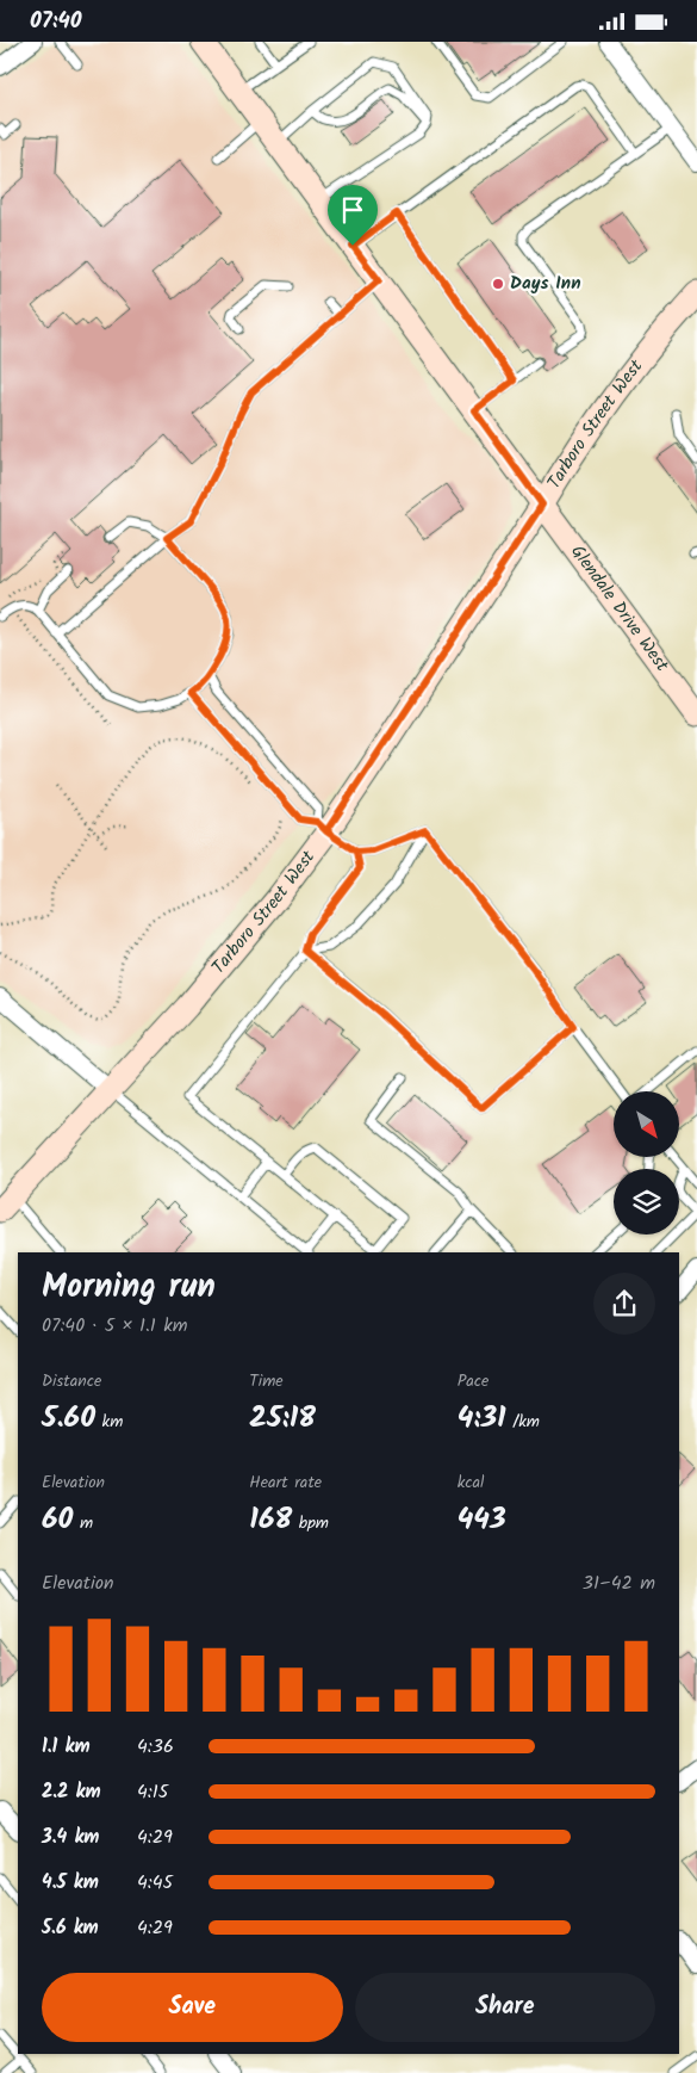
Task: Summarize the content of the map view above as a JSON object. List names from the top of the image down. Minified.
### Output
{"streets":{"main road":["Tarboro Street West","Glendale Drive West"]},"crossings":[["Tarboro Street West","Glendale Drive West"]],"places":["Days Inn"],"north":"bottom right","page":{"status":"07:40","heading":["Morning run","07:40 · 5 × 1.1 km"],"stats":[["Distance","5.60 km"],["Time","25:18"],["Pace","4:31 /km"],["Elevation","60 m"],["Heart rate","168 bpm"],["kcal","443"]],"chart":["Elevation","31–42 m"],"list":[{"name":"1.1 km","note":"4:36"},{"name":"2.2 km","note":"4:15"},{"name":"3.4 km","note":"4:29"},{"name":"4.5 km","note":"4:45"},{"name":"5.6 km","note":"4:29"}],"buttons":["Save","Share"]}}
